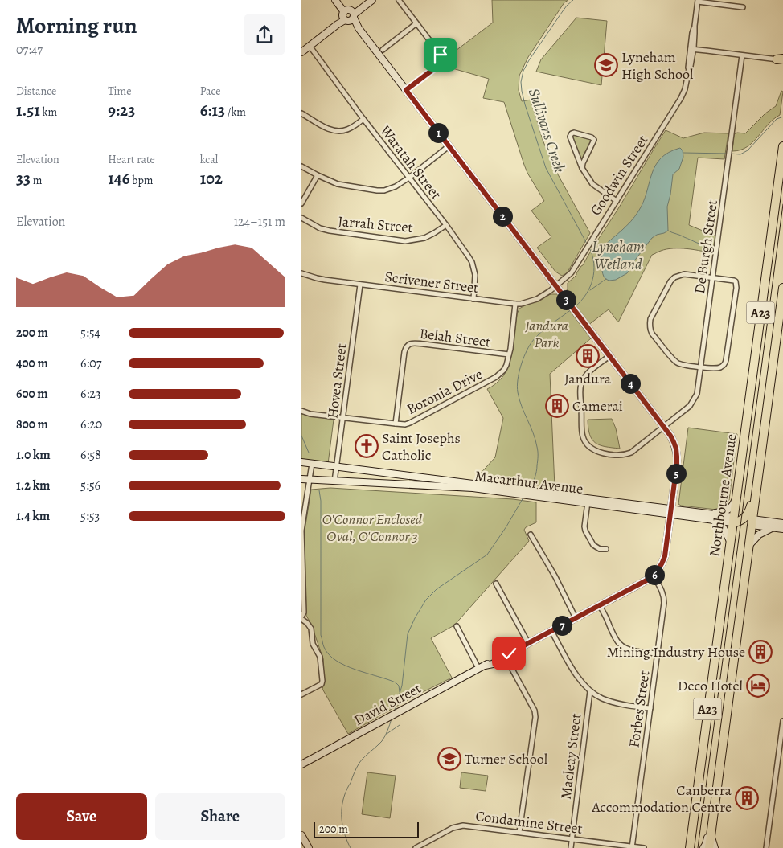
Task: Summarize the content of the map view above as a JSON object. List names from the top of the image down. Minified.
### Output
{"streets":{"highway":["A23","Macarthur Avenue","Northbourne Avenue"],"street":["Waratah Street","Goodwin Street","Jarrah Street","De Burgh Street","Scrivener Street","Belah Street","Hovea Street","Boronia Drive","David Street","Forbes Street","Macleay Street","Condamine Street"]},"crossings":[["Waratah Street","Jarrah Street"],["Waratah Street","Scrivener Street"],["Goodwin Street","Scrivener Street"],["Goodwin Street","David Street"],["De Burgh Street","David Street"],["Scrivener Street","Hovea Street"],["Scrivener Street","Boronia Drive"],["Scrivener Street","David Street"],["A23","Macarthur Avenue"],["Belah Street","Boronia Drive"],["Hovea Street","Boronia Drive"],["Hovea Street","Macarthur Avenue"],["Macarthur Avenue","Northbourne Avenue"],["Macarthur Avenue","David Street"],["David Street","Forbes Street"],["Forbes Street","Condamine Street"],["Macleay Street","Condamine Street"]],"water":["Sullivans Creek","Lyneham Wetland"],"parks":["Jandura Park","O'Connor Enclosed Oval, O'Connor 3"],"places":{"school or university":["Lyneham High School","Turner School"],"building":["Jandura","Camerai","Mining Industry House","Canberra Accommodation Centre"],"church":["Saint Josephs Catholic"],"hotel":["Deco Hotel"]},"scale_bar":"200 m","page":{"heading":["Morning run","07:47"],"stats":[["Distance","1.51 km"],["Time","9:23"],["Pace","6:13 /km"],["Elevation","33 m"],["Heart rate","146 bpm"],["kcal","102"]],"pins":["1","2","3","4","5","6","7"],"chart":["Elevation","124–151 m"],"list":[{"name":"200 m","note":"5:54"},{"name":"400 m","note":"6:07"},{"name":"600 m","note":"6:23"},{"name":"800 m","note":"6:20"},{"name":"1.0 km","note":"6:58"},{"name":"1.2 km","note":"5:56"},{"name":"1.4 km","note":"5:53"}],"buttons":["Save","Share"],"scale":"200 m"}}
